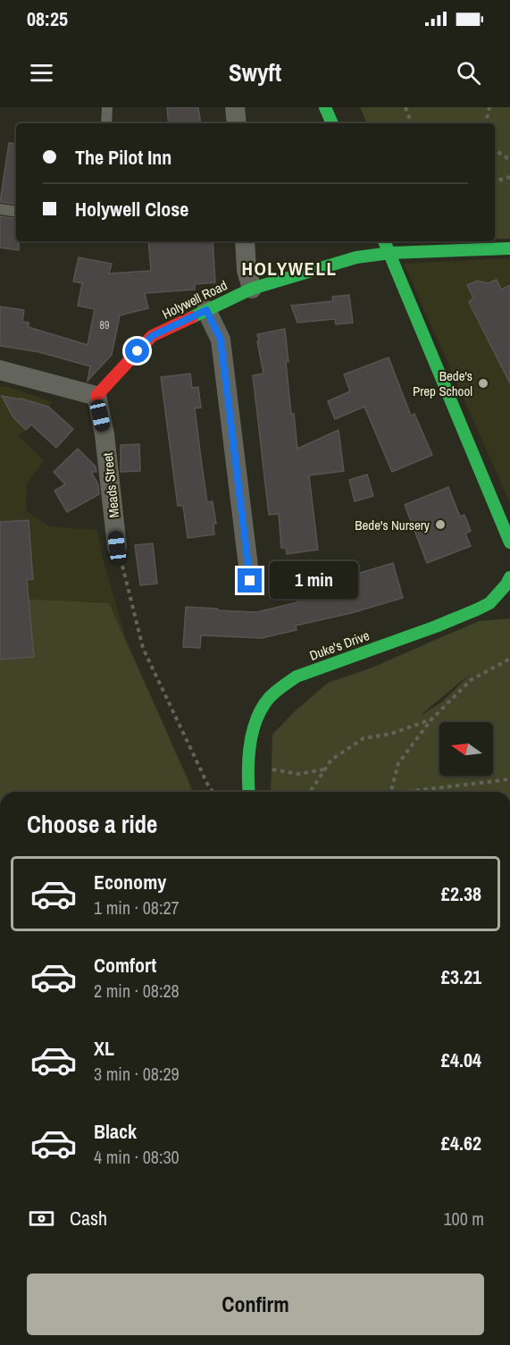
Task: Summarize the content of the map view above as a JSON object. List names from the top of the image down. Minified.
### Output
{"streets":{"main road":["Holywell Road","Duke's Drive"],"street":["Meads Street"]},"crossings":[["Holywell Road","Meads Street"]],"districts":["HOLYWELL"],"places":["Bede's Prep School","Bede's Nursery"],"house_numbers":["89"],"north":"left","page":{"status":"08:25","header":"Swyft","banner":["The Pilot Inn","Holywell Close"],"bubble":"1 min","heading":"Choose a ride","list":[{"name":"Economy","note":"1 min · 08:27","value":"£2.38"},{"name":"Comfort","note":"2 min · 08:28","value":"£3.21"},{"name":"XL","note":"3 min · 08:29","value":"£4.04"},{"name":"Black","note":"4 min · 08:30","value":"£4.62"}],"pay":["Cash","100 m"],"buttons":"Confirm"}}
